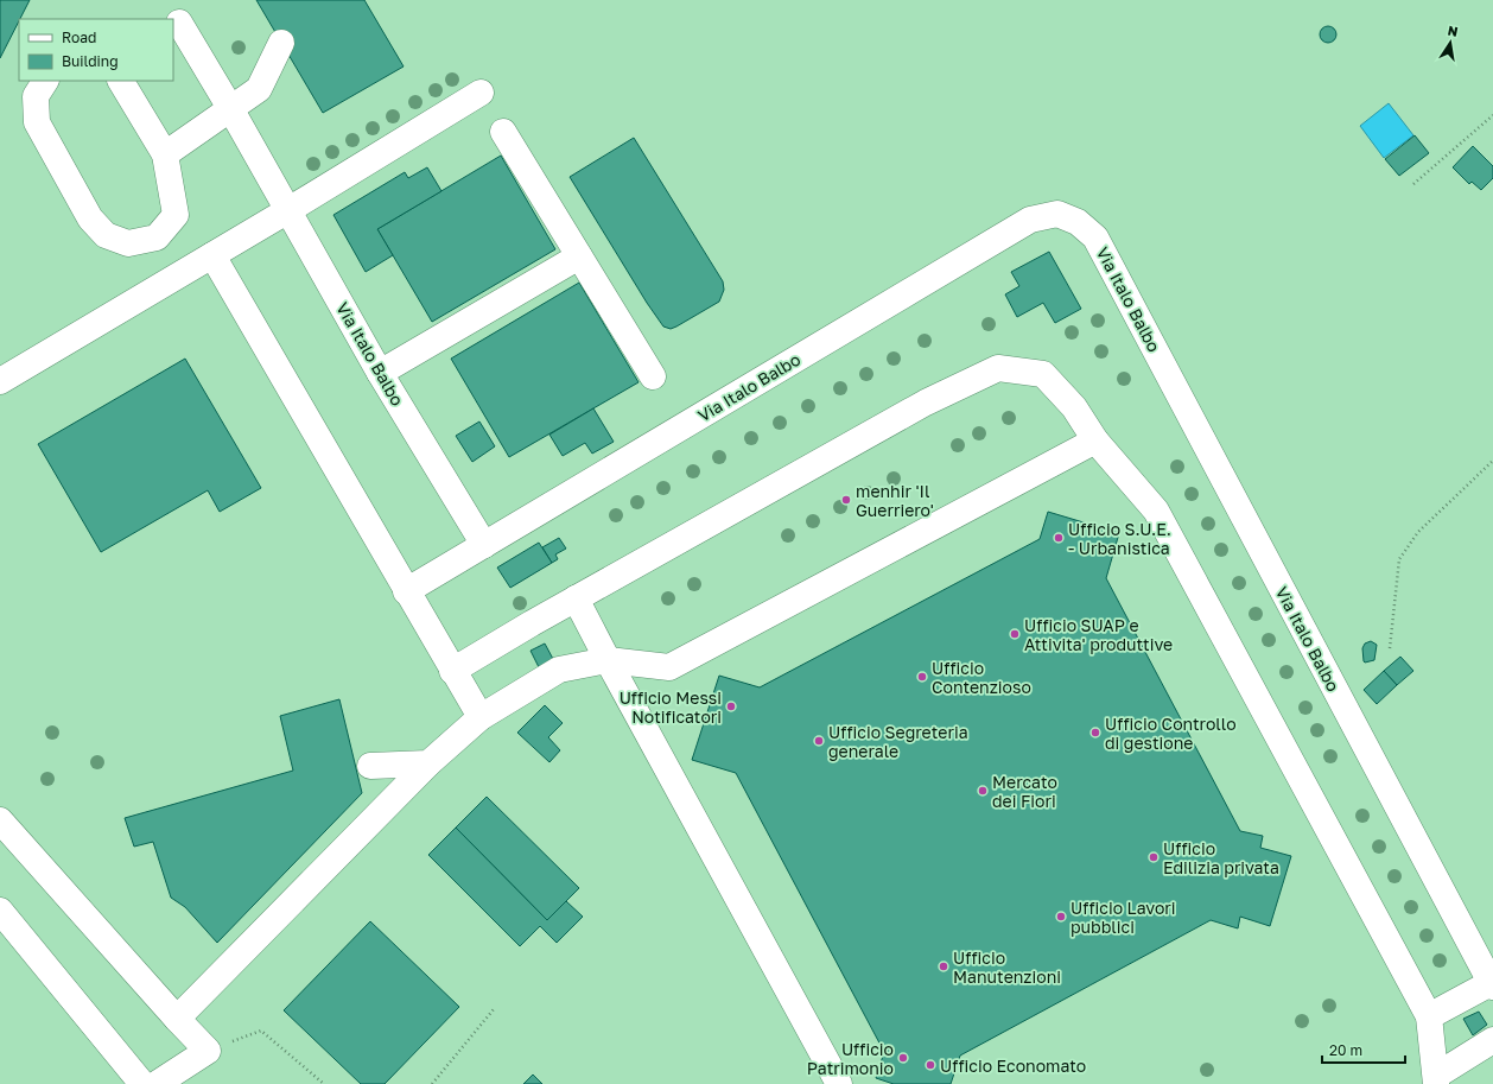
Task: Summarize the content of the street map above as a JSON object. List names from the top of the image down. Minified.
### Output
{"streets":{"street":["Via Italo Balbo"]},"places":["menhir 'Il Guerriero'","Ufficio S.U.E. - Urbanistica","Ufficio SUAP e Attivita' produttive","Ufficio Contenzioso","Ufficio Messi Notificatori","Ufficio Controllo di gestione","Ufficio Segreteria generale","Mercato dei Fiori","Ufficio Edilizia privata","Ufficio Lavori pubblici","Ufficio Manutenzioni","Ufficio Patrimonio","Ufficio Economato"],"legend":["Road","Building"],"scale_bar":"20 m","north":"top"}
